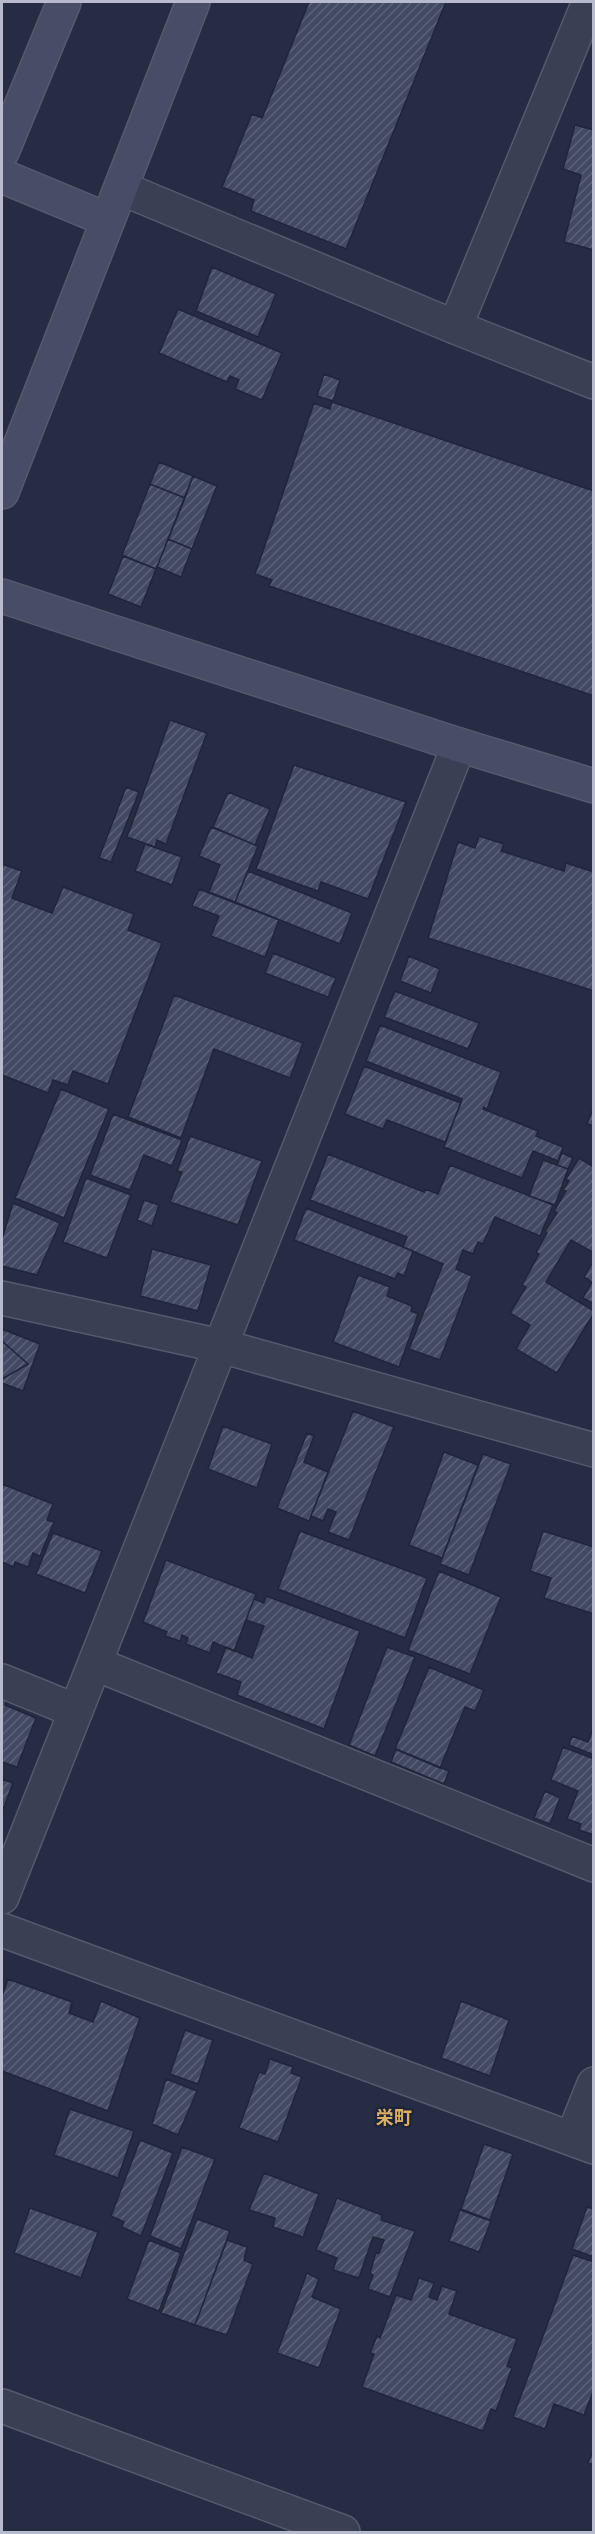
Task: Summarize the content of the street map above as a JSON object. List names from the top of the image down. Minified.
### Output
{"districts":["栄町"]}
